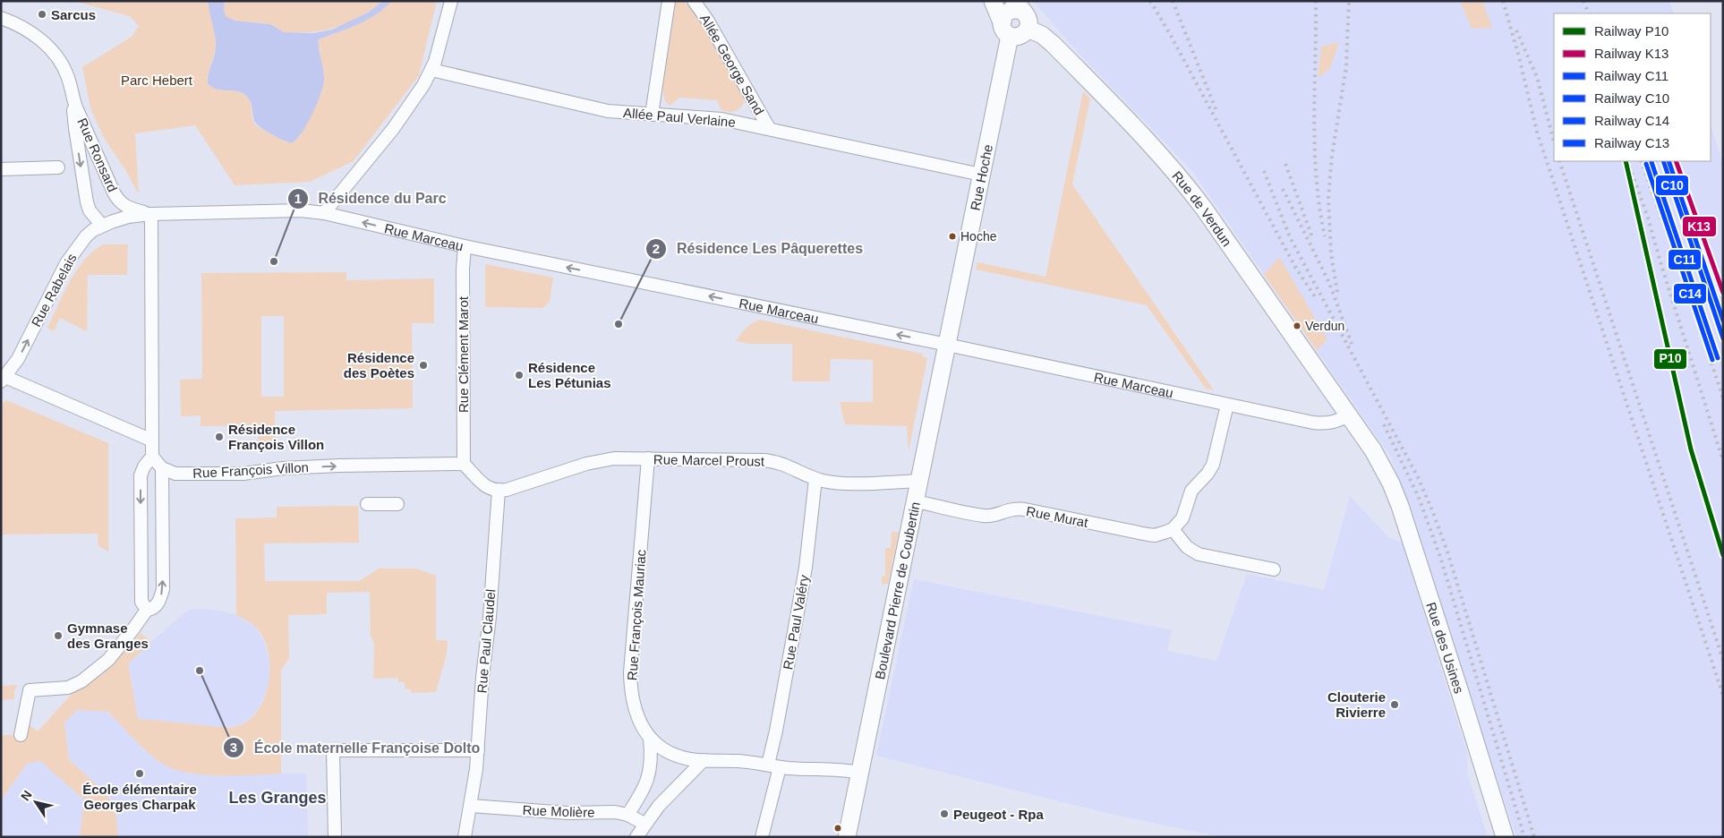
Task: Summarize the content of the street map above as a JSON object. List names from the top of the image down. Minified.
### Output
{"streets":{"street":["Allée George Sand","Allée Paul Verlaine","Rue Ronsard","Rue Hoche","Rue de Verdun","Rue Marceau","Rue Rabelais","Rue Clément Marot","Rue Marcel Proust","Rue François Villon","Rue Murat","Boulevard Pierre de Coubertin","Rue François Mauriac","Rue Paul Valéry","Rue Paul Claudel","Rue des Usines","Rue Molière"]},"crossings":[["Allée George Sand","Allée Paul Verlaine"],["Allée Paul Verlaine","Rue Hoche"],["Rue Ronsard","Rue Marceau"],["Rue Ronsard","Rue Rabelais"],["Rue Hoche","Rue Marceau"],["Rue Hoche","Boulevard Pierre de Coubertin"],["Rue de Verdun","Rue Marceau"],["Rue de Verdun","Rue des Usines"],["Rue Marceau","Rue Rabelais"],["Rue Marceau","Rue Clément Marot"],["Rue Marceau","Boulevard Pierre de Coubertin"],["Rue Marceau","Rue des Usines"],["Rue Clément Marot","Rue François Villon"],["Rue Marcel Proust","Boulevard Pierre de Coubertin"],["Rue Marcel Proust","Rue François Mauriac"],["Rue Marcel Proust","Rue Paul Valéry"],["Rue Marcel Proust","Rue Paul Claudel"],["Rue Murat","Boulevard Pierre de Coubertin"],["Boulevard Pierre de Coubertin","Rue François Mauriac"],["Rue François Mauriac","Rue Paul Valéry"],["Rue Paul Claudel","Rue Molière"]],"one_way":["Rue Marceau","Rue Rabelais","Rue François Villon"],"districts":["Les Granges"],"parks":["Parc Hebert"],"places":["Sarcus","Hoche","Résidence du Parc","Résidence Les Pâquerettes","Verdun","Résidence des Poètes","Résidence Les Pétunias","Résidence François Villon","Gymnase des Granges","École maternelle Françoise Dolto","Clouterie Rivierre","École élémentaire Georges Charpak","Peugeot - Rpa"],"lines":["rail line P10","rail line K13","rail line C10","rail line C13","rail line C11","rail line C14"],"legend":["Railway P10","Railway K13","Railway C11","Railway C10","Railway C14","Railway C13"],"north":"top left"}
